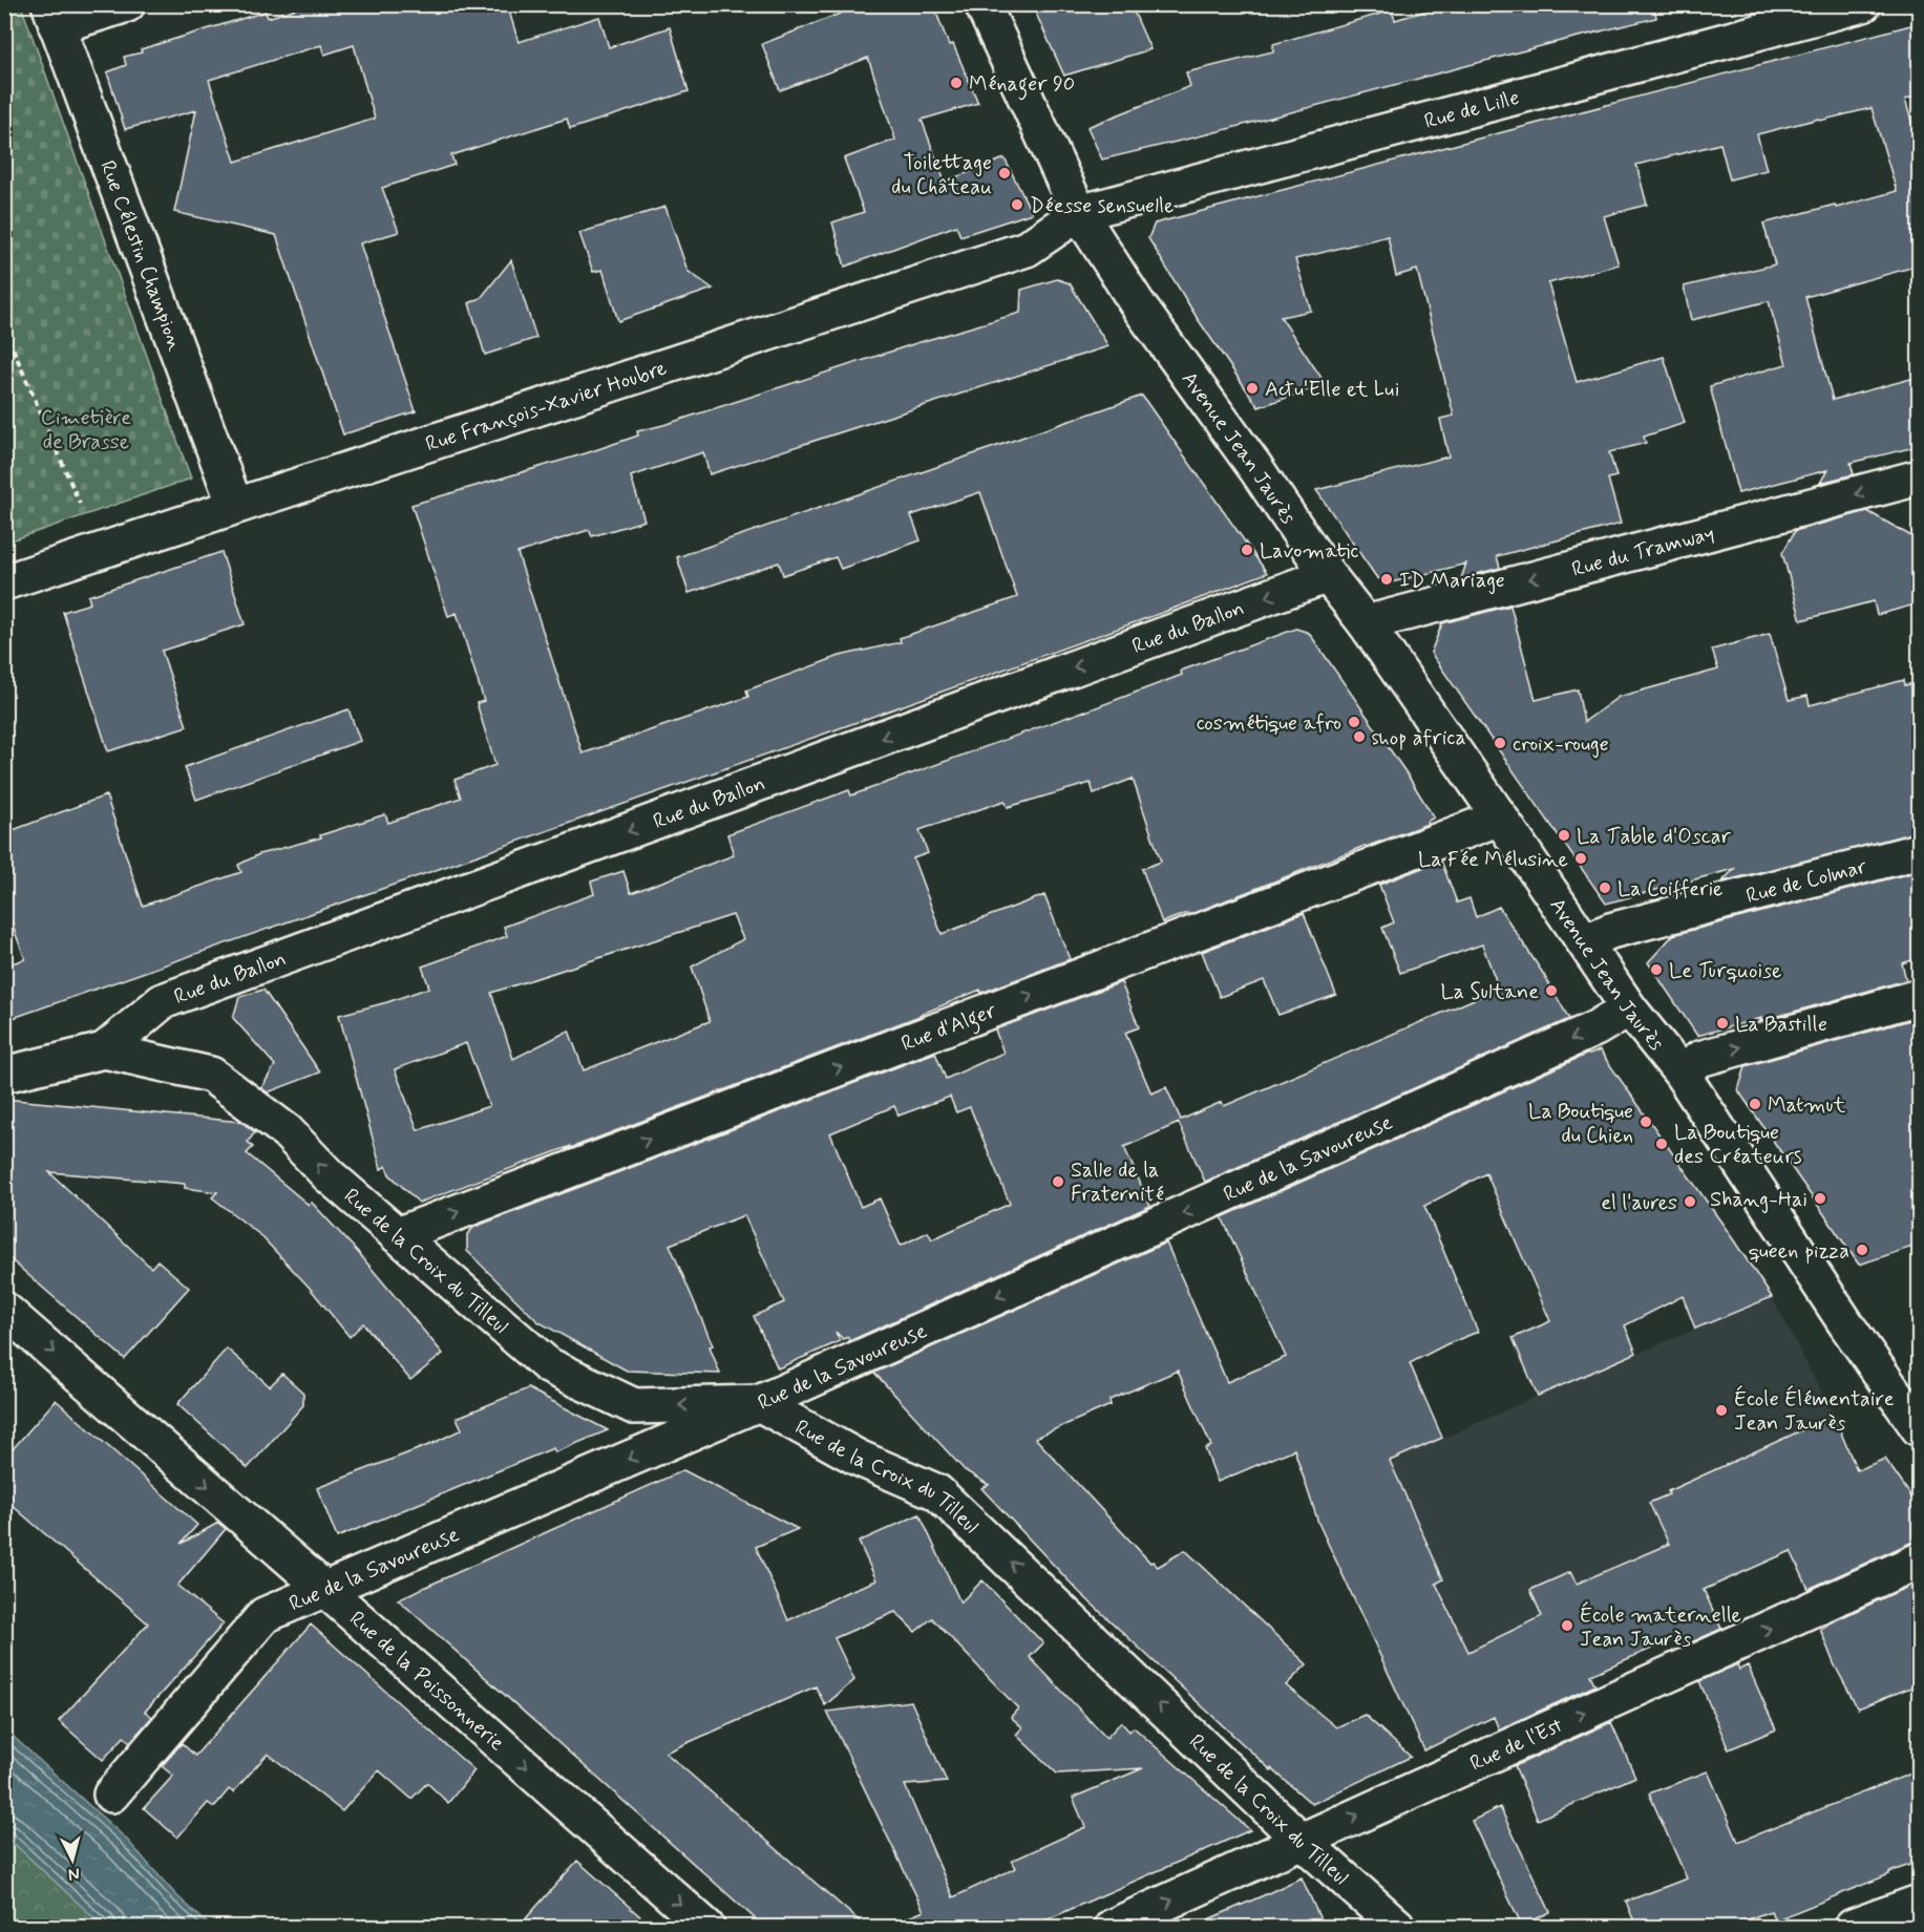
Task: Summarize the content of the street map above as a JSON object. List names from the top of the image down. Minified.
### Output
{"streets":{"street":["Rue de Lille","Rue Célestin Champion","Rue François-Xavier Houbre","Avenue Jean Jaurès","Rue du Tramway","Rue du Ballon","Rue de Colmar","Rue d'Alger","Rue de la Savoureuse","Rue de la Croix du Tilleul","Rue de la Poissonnerie","Rue de l'Est"]},"crossings":[["Rue de Lille","Rue François-Xavier Houbre"],["Rue de Lille","Avenue Jean Jaurès"],["Rue Célestin Champion","Rue François-Xavier Houbre"],["Rue François-Xavier Houbre","Avenue Jean Jaurès"],["Avenue Jean Jaurès","Rue du Tramway"],["Avenue Jean Jaurès","Rue du Ballon"],["Avenue Jean Jaurès","Rue de Colmar"],["Avenue Jean Jaurès","Rue d'Alger"],["Avenue Jean Jaurès","Rue de la Savoureuse"],["Rue du Ballon","Rue de la Croix du Tilleul"],["Rue d'Alger","Rue de la Croix du Tilleul"],["Rue de la Savoureuse","Rue de la Croix du Tilleul"],["Rue de la Savoureuse","Rue de la Poissonnerie"],["Rue de la Croix du Tilleul","Rue de l'Est"]],"one_way":["Rue du Tramway","Rue du Ballon","Rue d'Alger","Rue de la Savoureuse","Rue de la Croix du Tilleul","Rue de la Poissonnerie","Rue de l'Est"],"parks":["Cimetière de Brasse"],"places":["Ménager 90","Toilettage du Château","Déesse sensuelle","Actu'Elle et Lui","Lavomatic","ID Mariage","cosmétique afro","shop africa","croix-rouge","La Table d'Oscar","La Fée Mélusine","La Coifferie","Le Turquoise","La Sultane","La Bastille","Matmut","La Boutique du Chien","La Boutique des Créateurs","Salle de la Fraternité","Shang-Hai","el l'aures","queen pizza","École Élémentaire Jean Jaurès","École maternelle Jean Jaurès"],"north":"bottom"}
